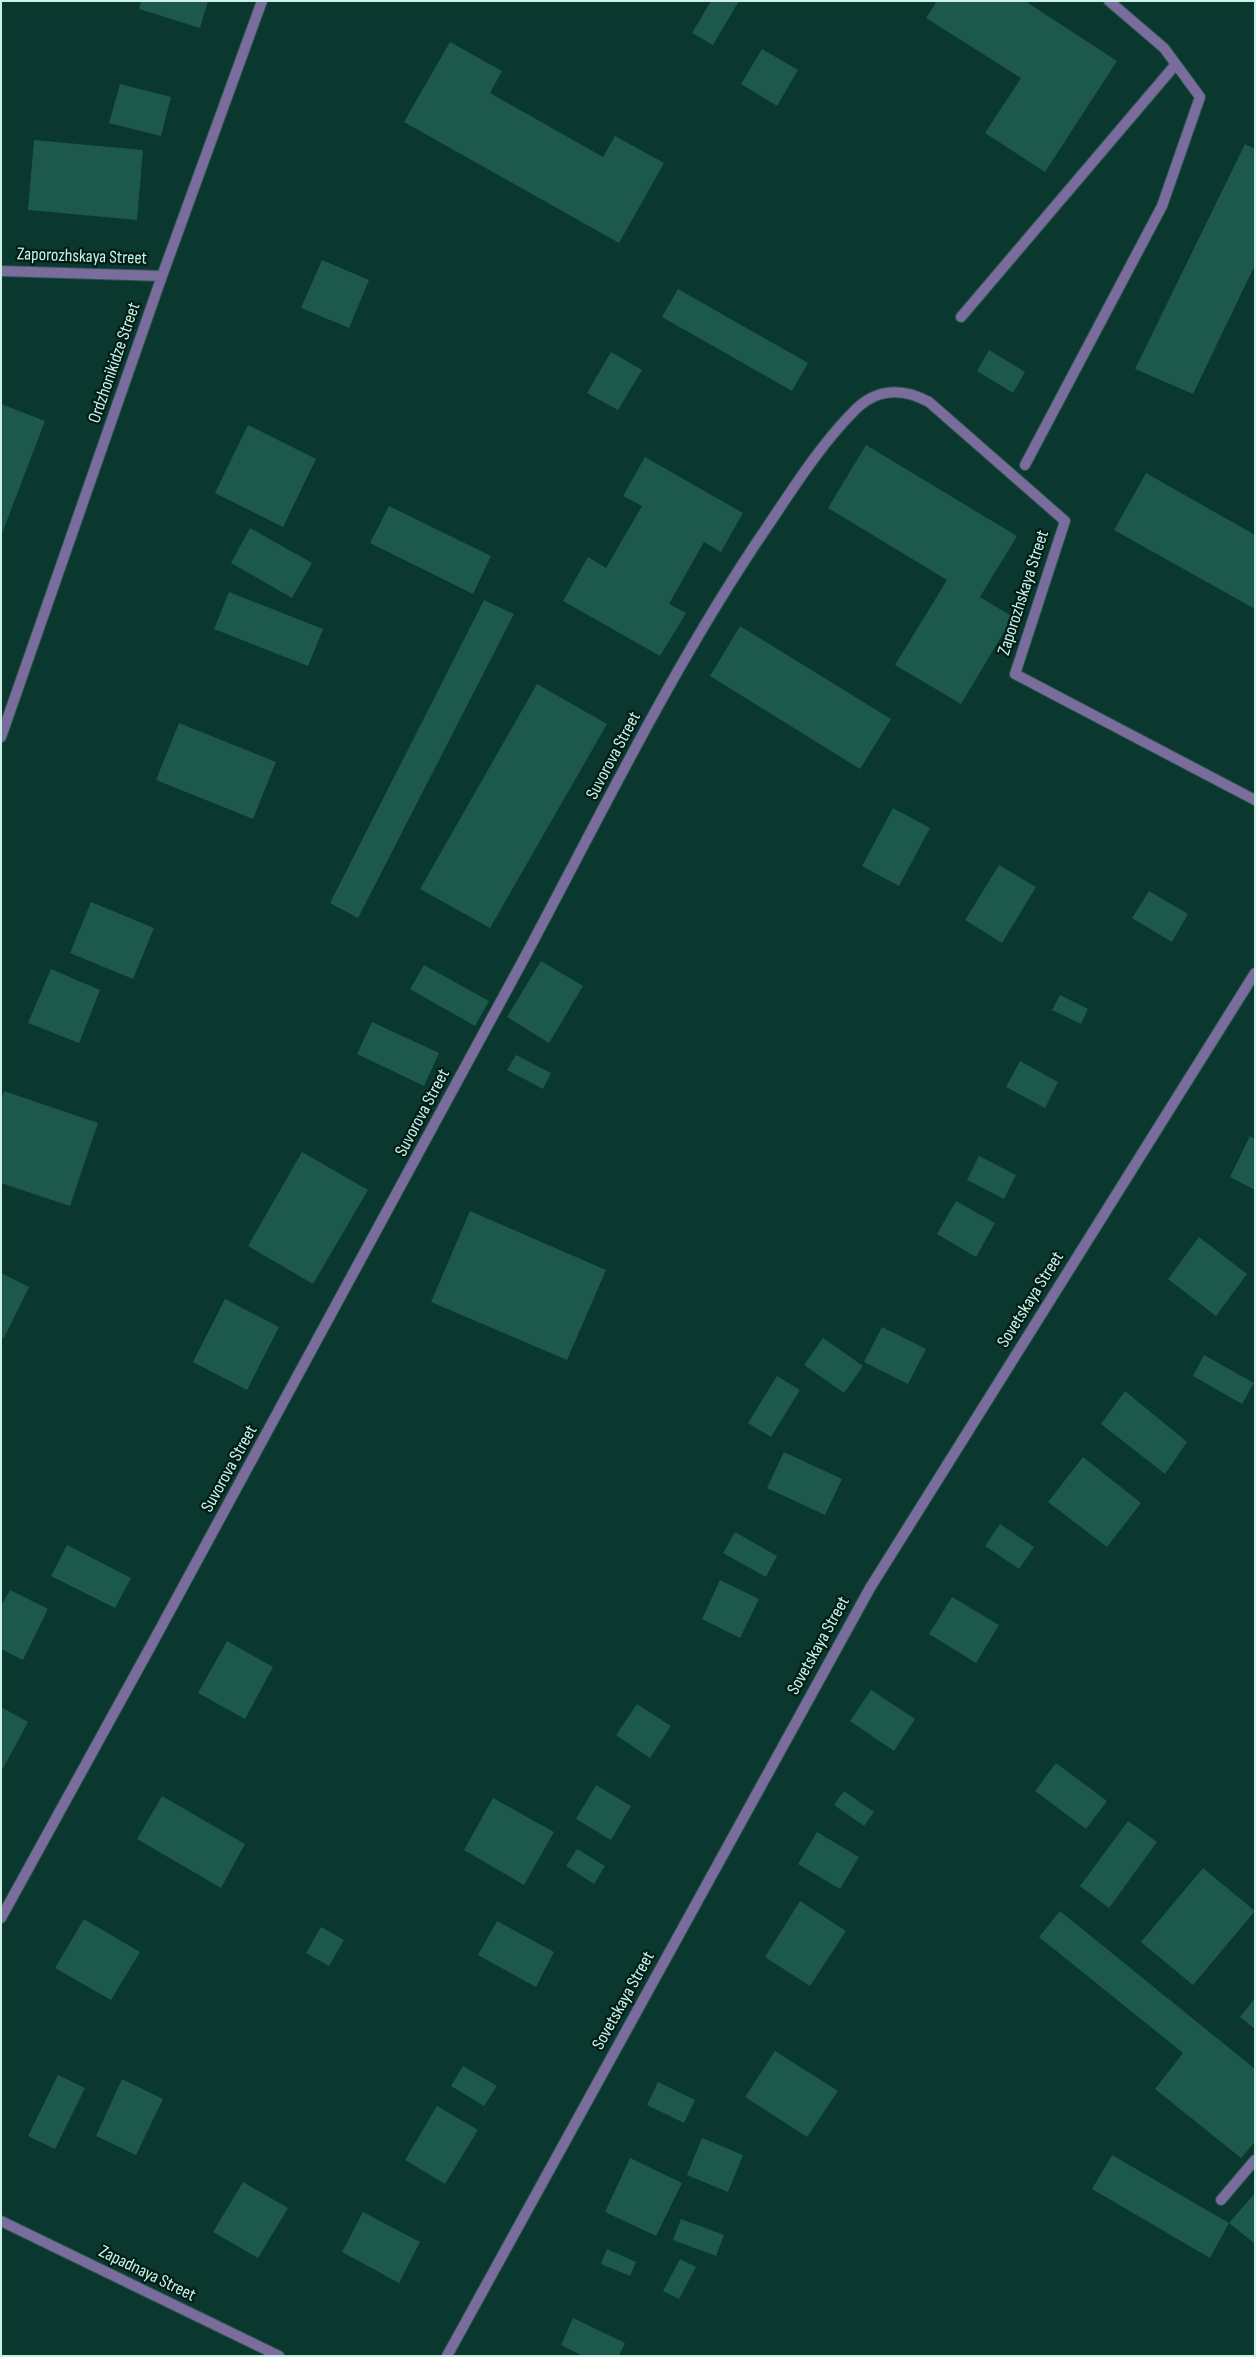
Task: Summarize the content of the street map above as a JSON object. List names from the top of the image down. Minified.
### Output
{"streets":{"street":["Zaporozhskaya Street","Ordzhonikidze Street","Suvorova Street","Sovetskaya Street","Zapadnaya Street"]},"crossings":[["Zaporozhskaya Street","Ordzhonikidze Street"],["Zaporozhskaya Street","Suvorova Street"]]}
